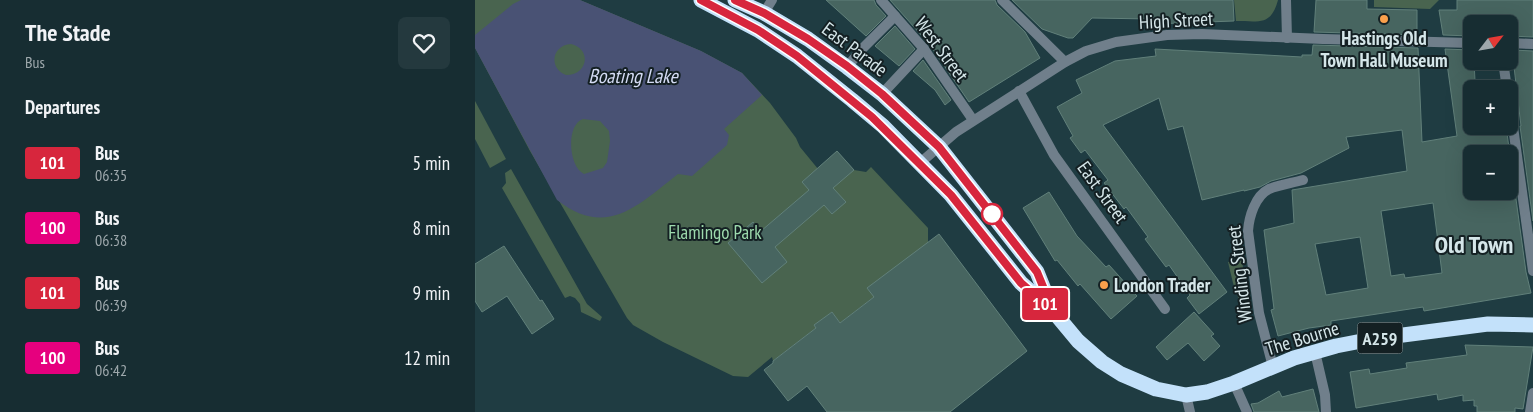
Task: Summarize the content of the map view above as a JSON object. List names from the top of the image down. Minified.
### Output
{"streets":{"highway":["East Parade","The Bourne","A259"],"street":["High Street","West Street","East Street","Winding Street"]},"crossings":[["High Street","East Parade"],["High Street","West Street"],["High Street","East Street"],["High Street","A259"],["East Parade","A259"],["Winding Street","The Bourne"],["The Bourne","A259"]],"districts":["Old Town"],"water":["Boating Lake"],"parks":["Flamingo Park"],"places":["Hastings Old Town Hall Museum","London Trader"],"lines":["bus line 101"],"north":"top right","page":{"heading":[["The Stade","Bus"],"Departures"],"on_map":"101","map_buttons":["+","−"],"list":[{"mark":"101","name":"Bus","note":"06:35","value":"5 min"},{"mark":"100","name":"Bus","note":"06:38","value":"8 min"},{"mark":"101","name":"Bus","note":"06:39","value":"9 min"},{"mark":"100","name":"Bus","note":"06:42","value":"12 min"}]}}
